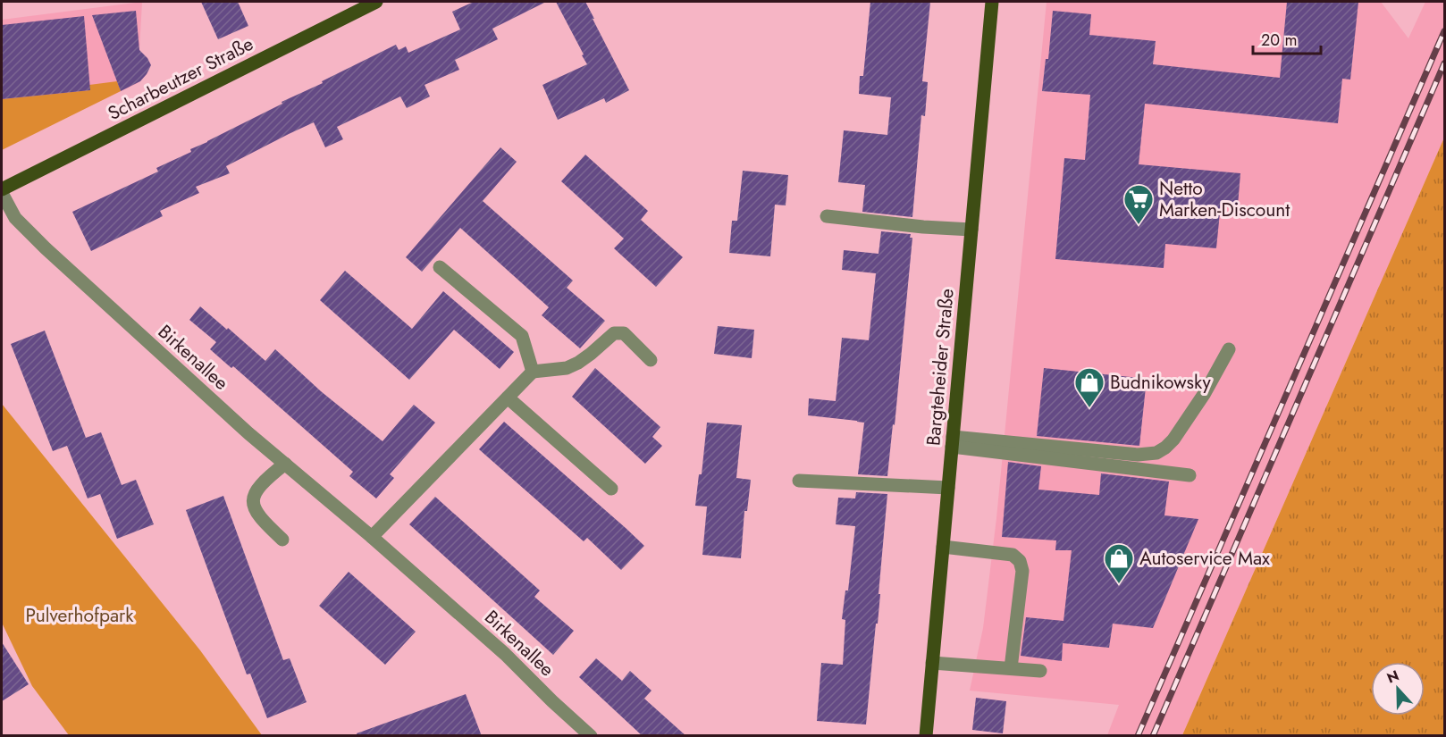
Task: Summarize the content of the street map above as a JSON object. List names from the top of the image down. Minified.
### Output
{"streets":{"main road":["Scharbeutzer Straße","Bargteheider Straße"],"street":["Birkenallee"]},"parks":["Pulverhofpark"],"places":{"supermarket":["Netto Marken-Discount"],"shop":["Budnikowsky","Autoservice Max"]},"scale_bar":"20 m","north":"top"}
